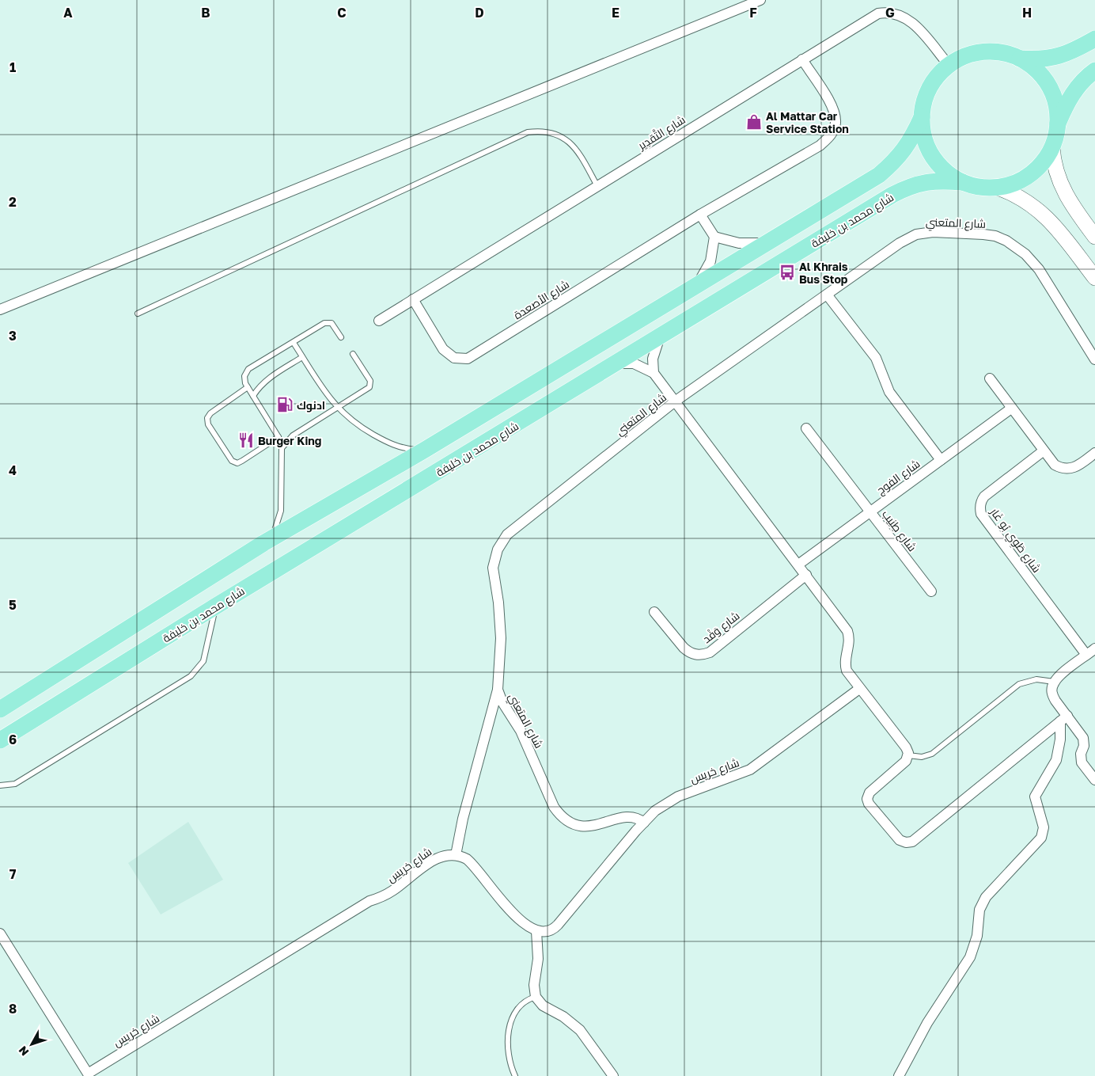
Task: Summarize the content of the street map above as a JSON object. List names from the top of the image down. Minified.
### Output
{"streets":{"highway":["شارع محمد بن خليفة"],"street":["شارع التَّقدِير","شارع المتعني","شارع الأصعدة","شارع الفوج","شارع طِنِيب","شارع طَوِي بُو غَار","شارع وَفْد","شارع خريس"]},"crossings":[["شارع التَّقدِير","شارع محمد بن خليفة"],["شارع التَّقدِير","شارع الأصعدة"],["شارع المتعني","شارع خريس"],["شارع الفوج","شارع طِنِيب"]],"places":{"shop":["Al Mattar Car Service Station"],"bus stop":["Al Khrais Bus Stop"],"fuel station":["ادنوك"],"restaurant":["Burger King"]},"north":"bottom left","grid":{"columns":["A","B","C","D","E","F","G","H"],"rows":["1","2","3","4","5","6","7","8"]}}
